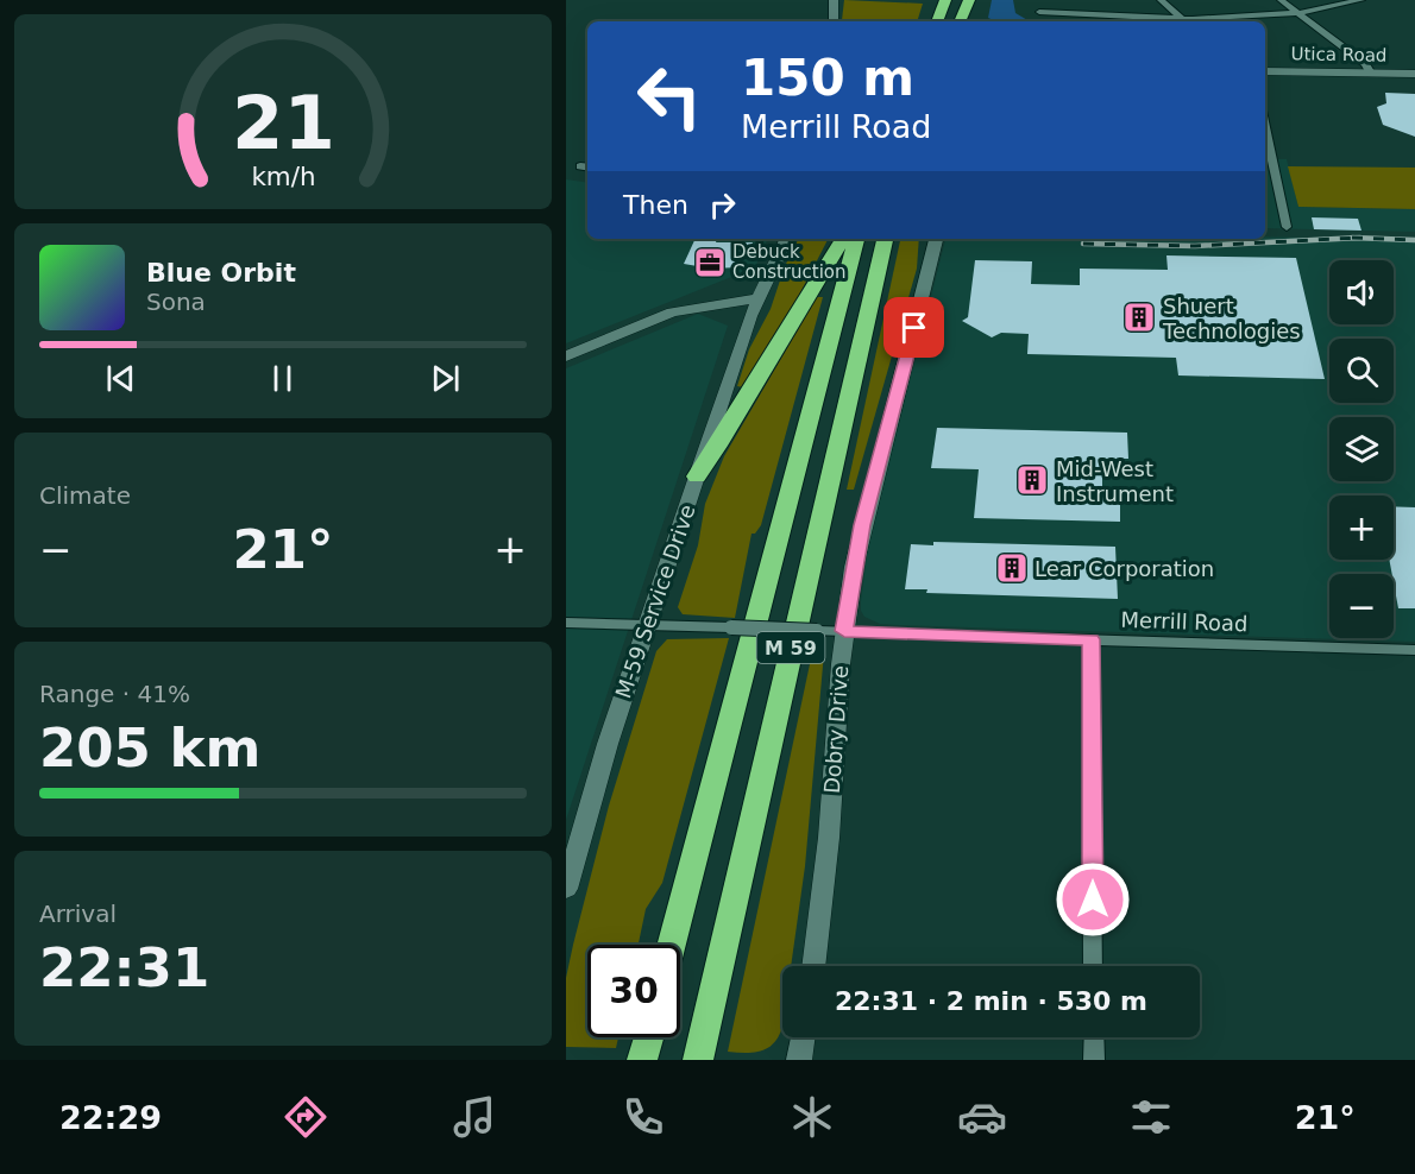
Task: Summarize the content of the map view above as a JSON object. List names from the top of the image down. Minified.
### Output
{"streets":{"highway":["M 59"],"main road":["Utica Road","M-59 Service Drive","Dobry Drive"],"street":["Merrill Road"]},"crossings":[["M-59 Service Drive","Merrill Road"],["Merrill Road","Dobry Drive"]],"places":{"office":["Debuck Construction"],"building":["Shuert Technologies","Mid-West Instrument","Lear Corporation"]},"page":{"turn":["150 m","Merrill Road"],"then":"Then","song":["Blue Orbit","Sona"],"map_buttons":["+","−"],"tile":["Climate",["Range · 41%","205 km"],["Arrival","22:31"]],"heat":["−","21°","+"],"limit":"30","trip":"22:31 · 2 min · 530 m","tabs":["22:29","21°"],"gauge":["21","km/h"]}}
